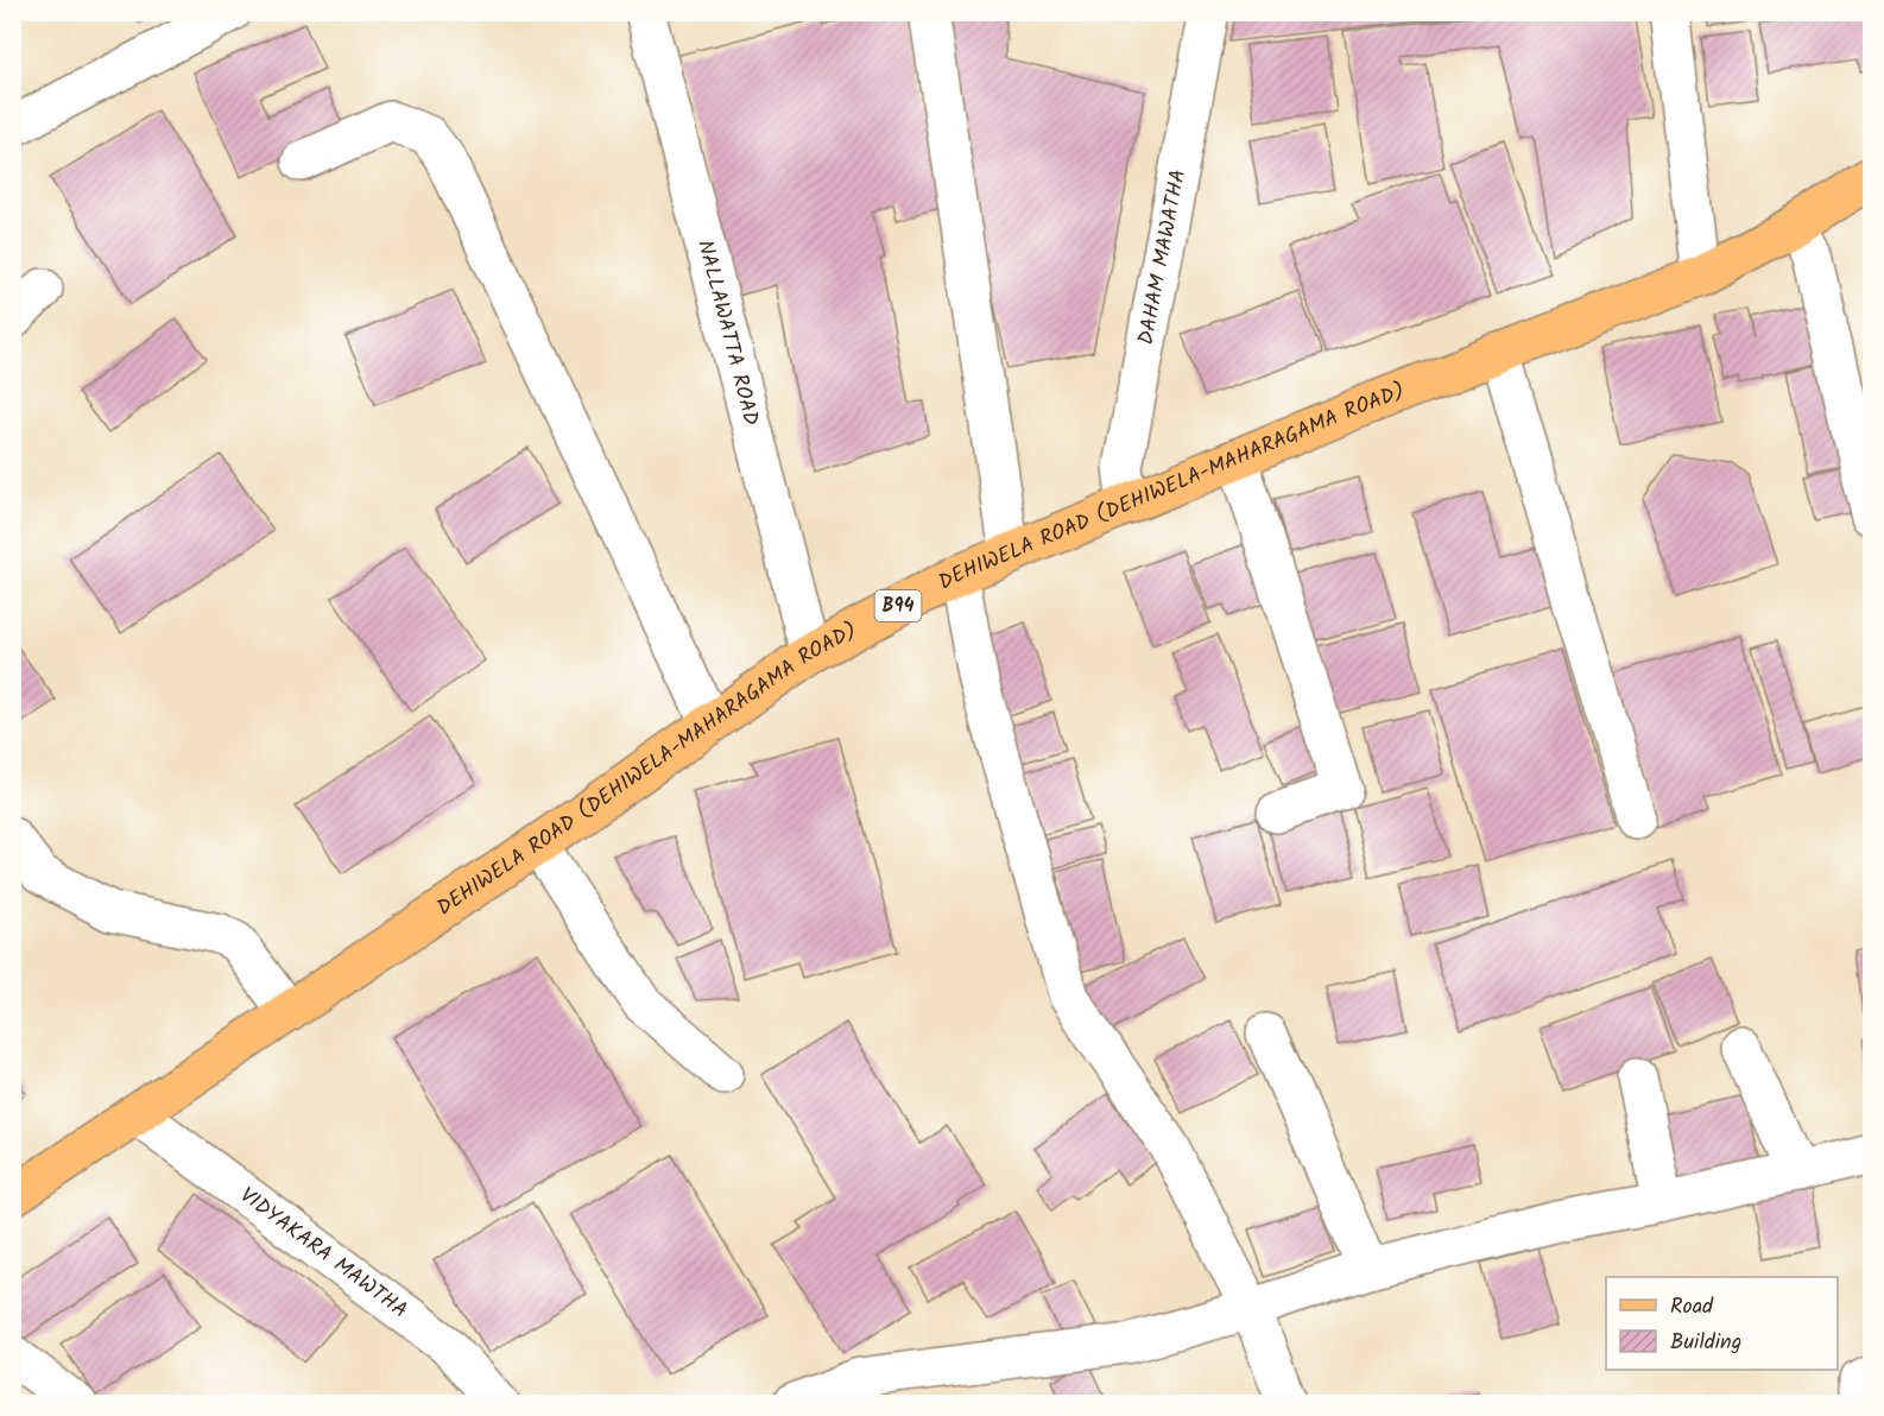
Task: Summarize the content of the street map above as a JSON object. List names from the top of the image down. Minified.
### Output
{"streets":{"main road":["DEHIWELA ROAD (DEHIWELA-MAHARAGAMA ROAD)","B94"],"street":["DAHAM MAWATHA","NALLAWATTA ROAD","VIDYAKARA MAWTHA"]},"crossings":[["DAHAM MAWATHA","DEHIWELA ROAD (DEHIWELA-MAHARAGAMA ROAD)"],["NALLAWATTA ROAD","DEHIWELA ROAD (DEHIWELA-MAHARAGAMA ROAD)"],["DEHIWELA ROAD (DEHIWELA-MAHARAGAMA ROAD)","VIDYAKARA MAWTHA"]],"legend":["Road","Building"]}
